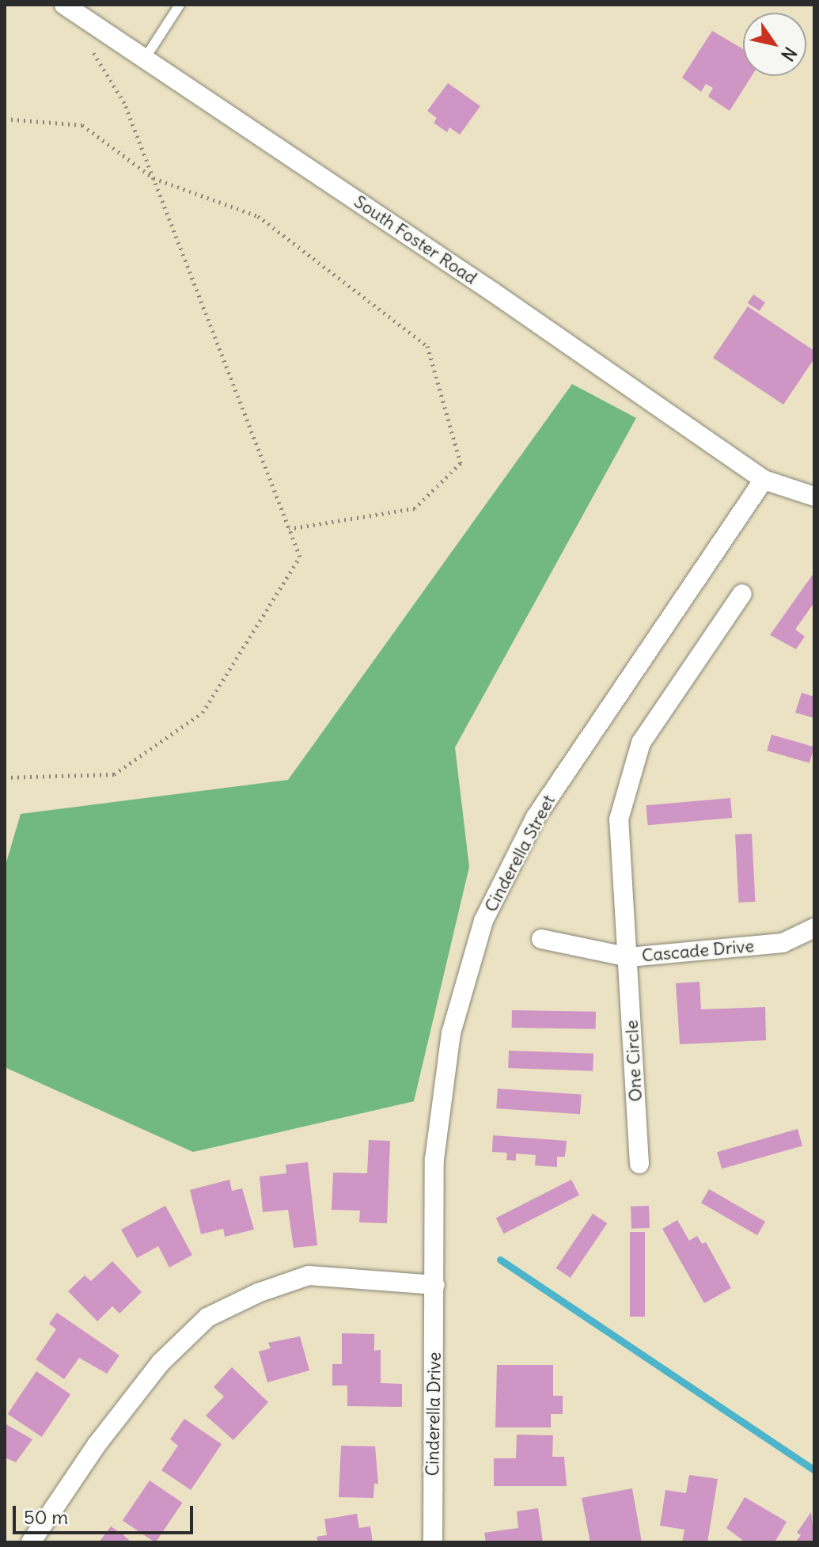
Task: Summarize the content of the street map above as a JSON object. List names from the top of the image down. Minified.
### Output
{"streets":{"street":["South Foster Road","Cinderella Street","Cascade Drive","One Circle","Cinderella Drive"]},"crossings":[["South Foster Road","Cinderella Street"],["Cinderella Street","Cinderella Drive"],["Cascade Drive","One Circle"]],"scale_bar":"50 m","north":"bottom right"}
